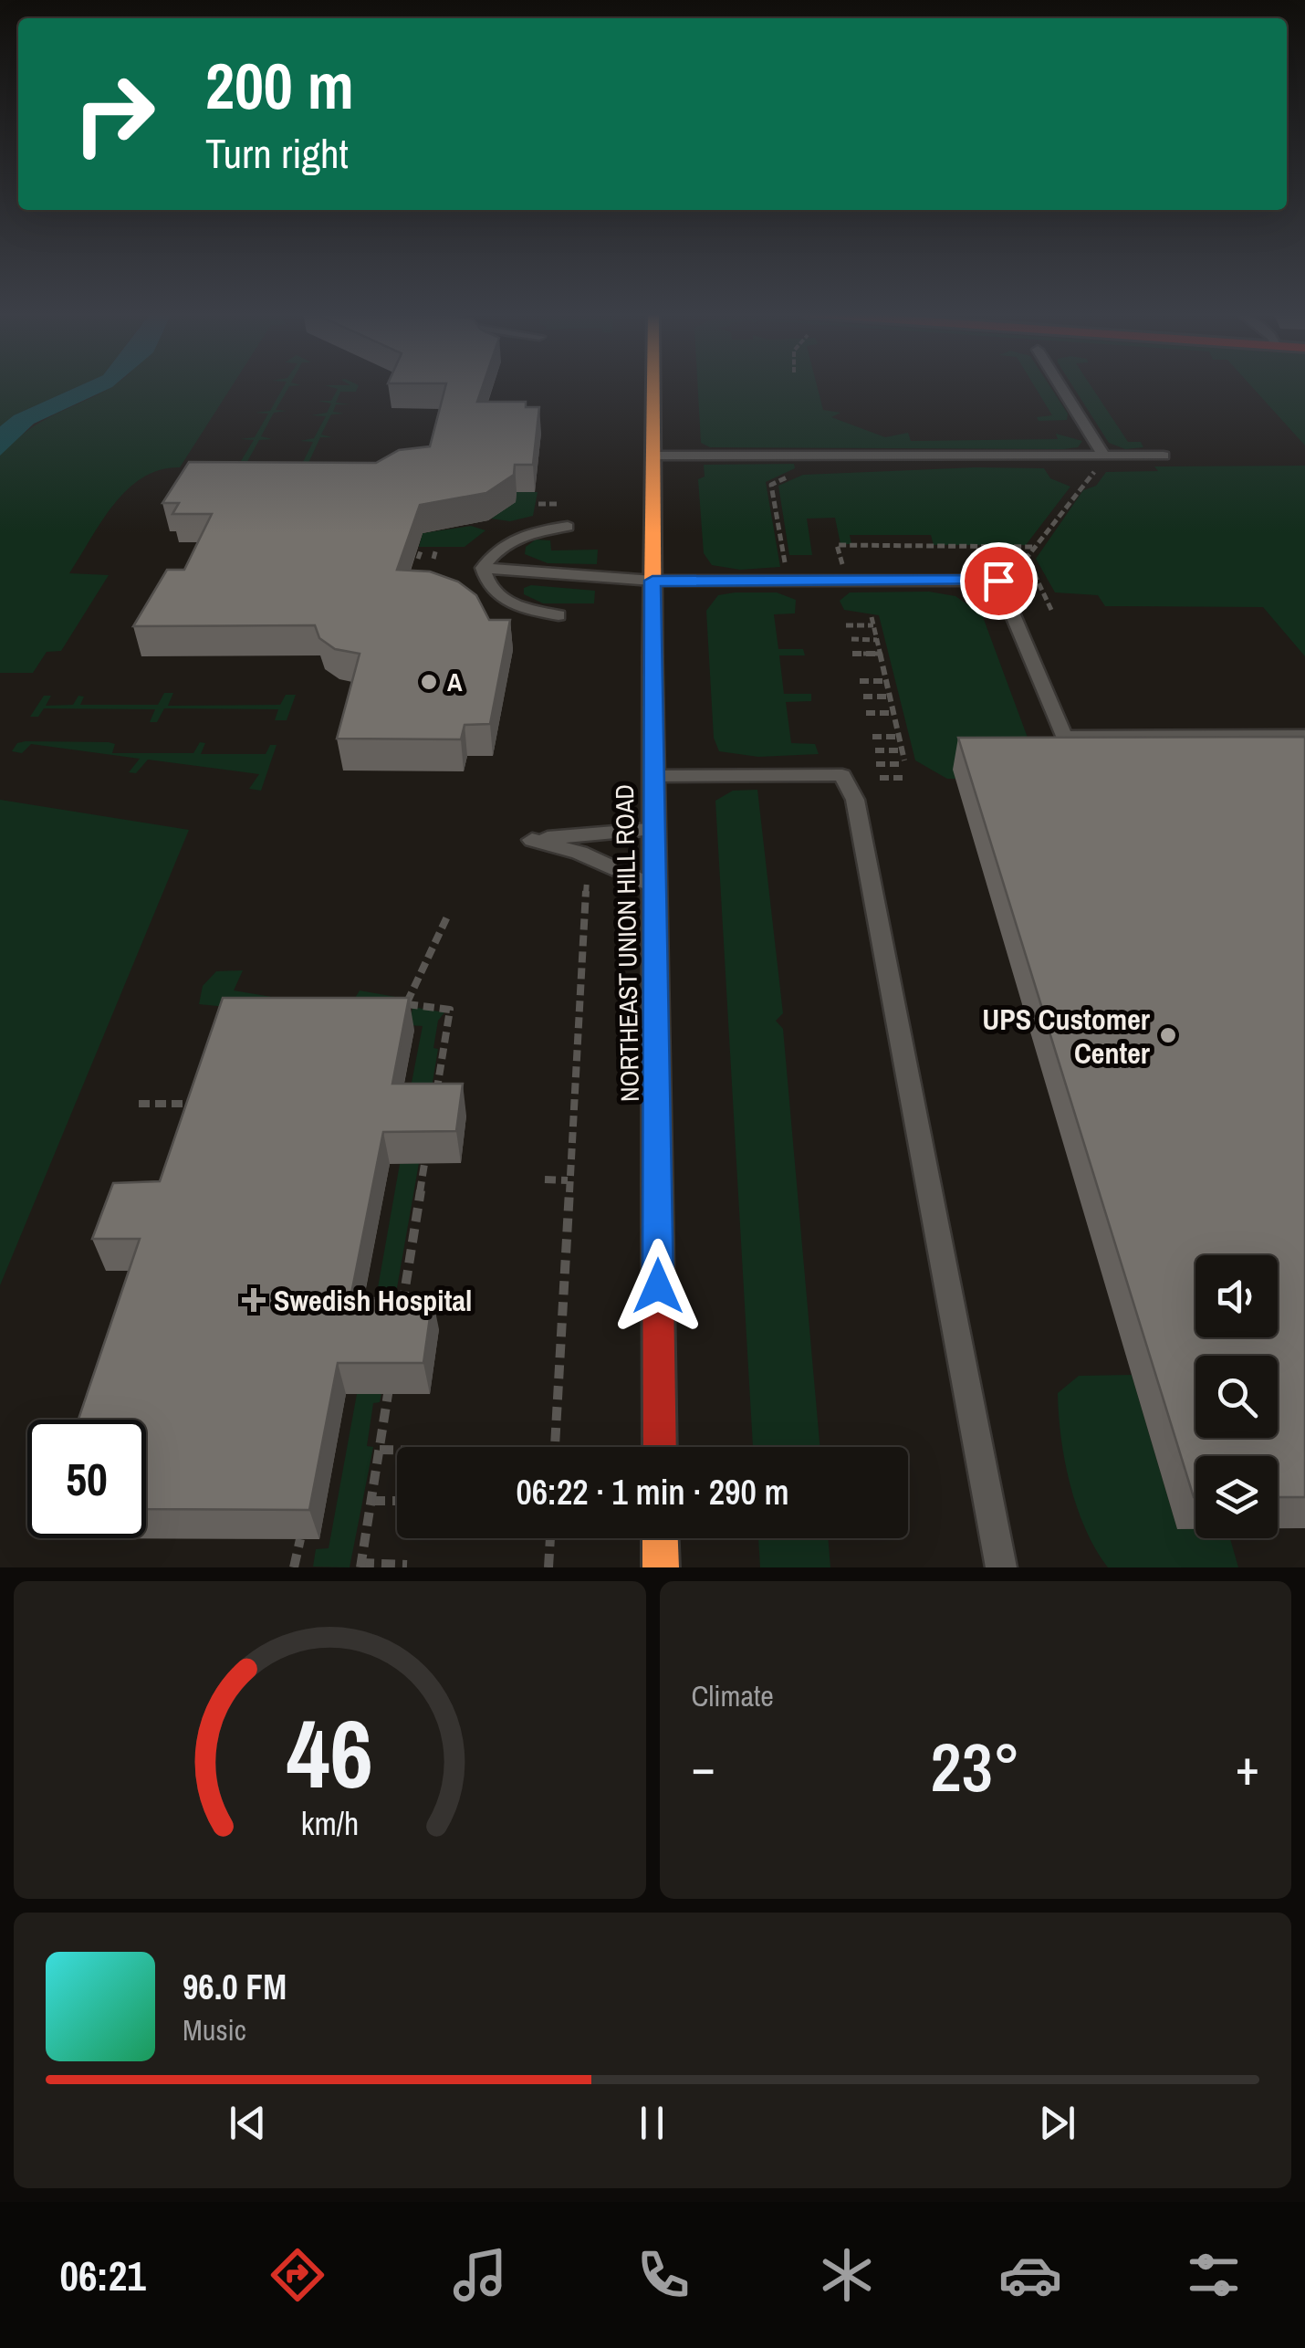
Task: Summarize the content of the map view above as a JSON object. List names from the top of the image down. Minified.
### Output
{"streets":{"main road":["NORTHEAST UNION HILL ROAD"]},"places":{"other":["A","UPS Customer Center"],"health":["Swedish Hospital"]},"page":{"turn":["200 m","Turn right"],"limit":"50","trip":"06:22 · 1 min · 290 m","tile":"Climate","heat":["−","23°","+"],"song":["96.0 FM","Music"],"tabs":"06:21","gauge":["46","km/h"]}}
